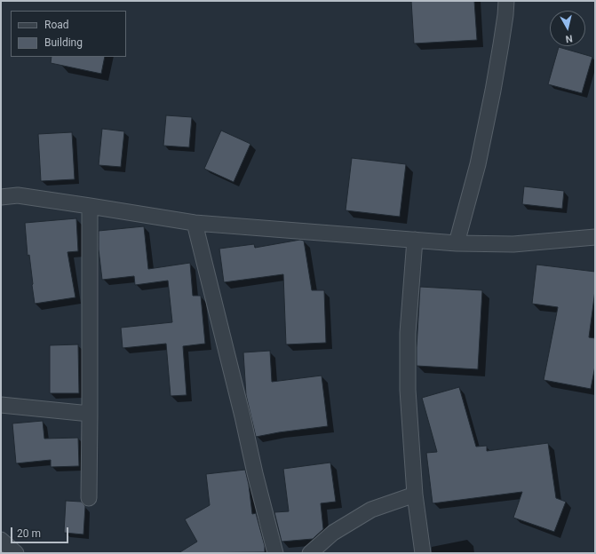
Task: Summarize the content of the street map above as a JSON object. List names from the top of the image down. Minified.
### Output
{"legend":["Road","Building"],"scale_bar":"20 m","north":"bottom"}
